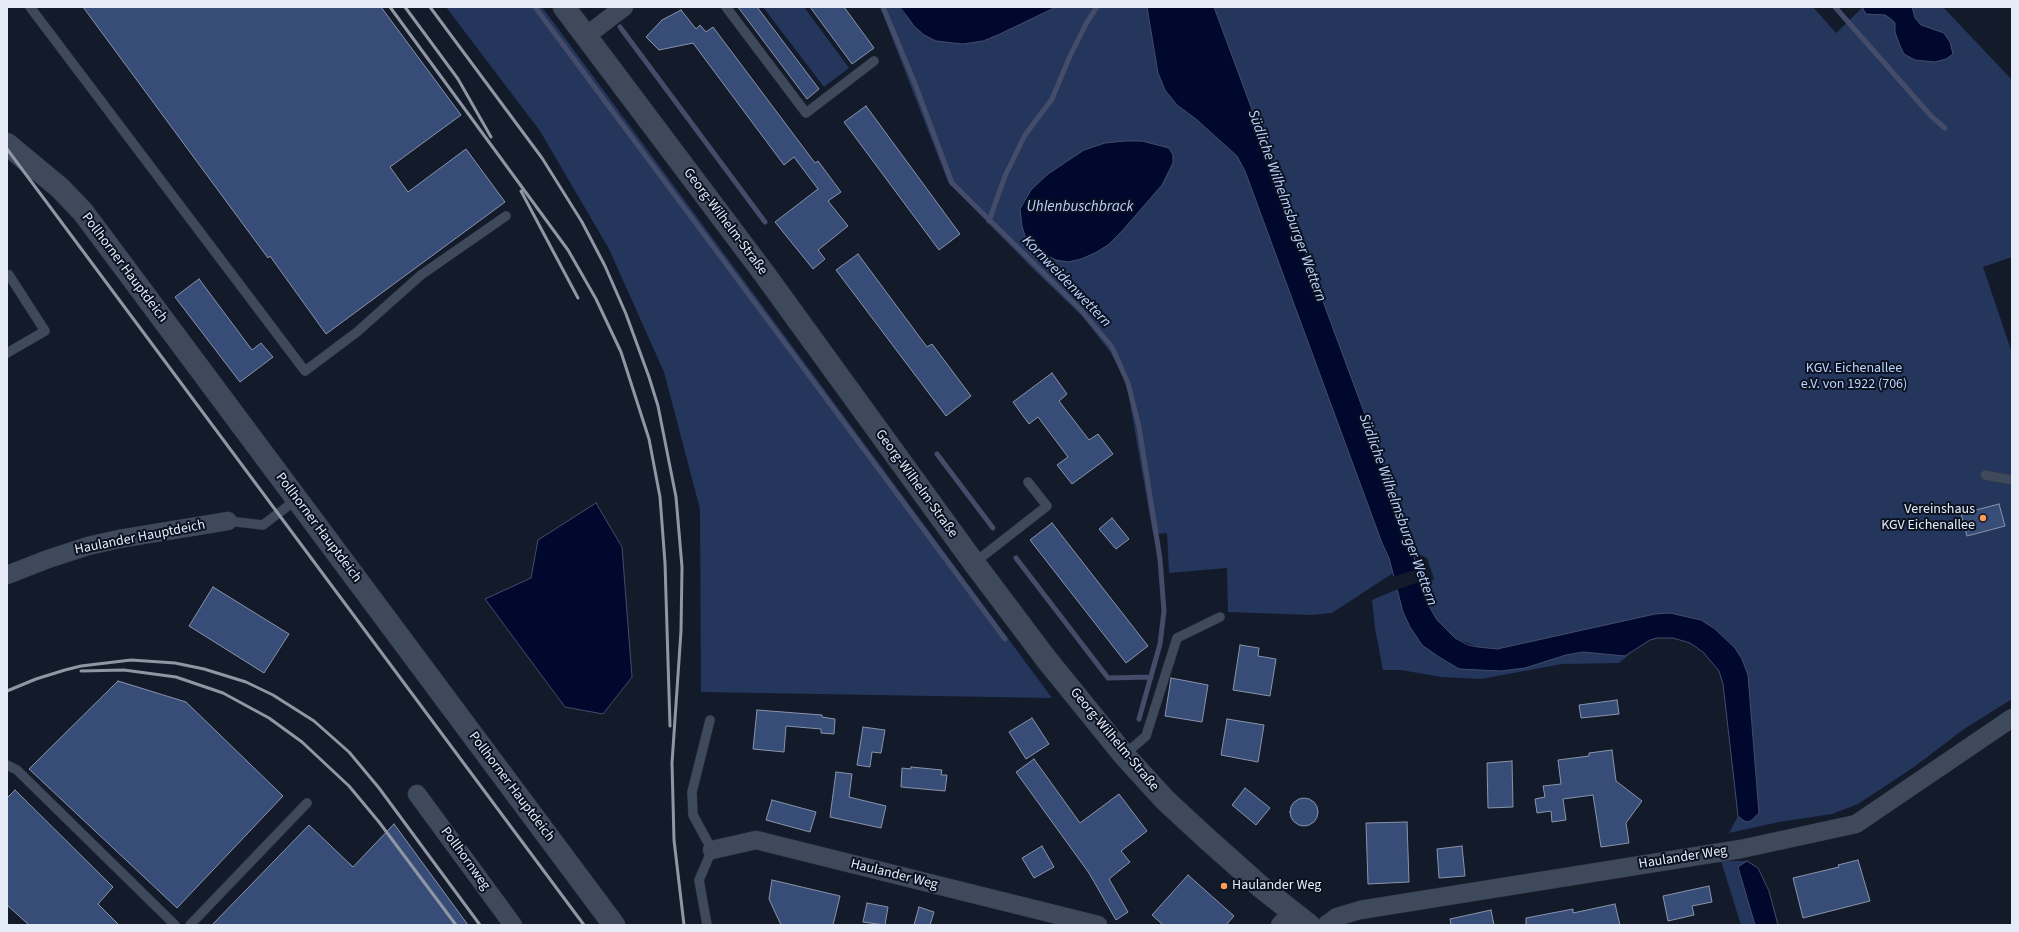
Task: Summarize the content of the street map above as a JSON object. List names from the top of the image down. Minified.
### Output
{"streets":{"main road":["Georg-Wilhelm-Straße","Pollhorner Hauptdeich"],"street":["Haulander Hauptdeich","Haulander Weg","Pollhornweg"]},"water":["Südliche Wilhelmsburger Wettern","Uhlenbuschbrack","Kornweidenwettern"],"parks":["KGV. Eichenallee e.V. von 1922 (706)"],"places":["Vereinshaus KGV Eichenallee","Haulander Weg"]}
